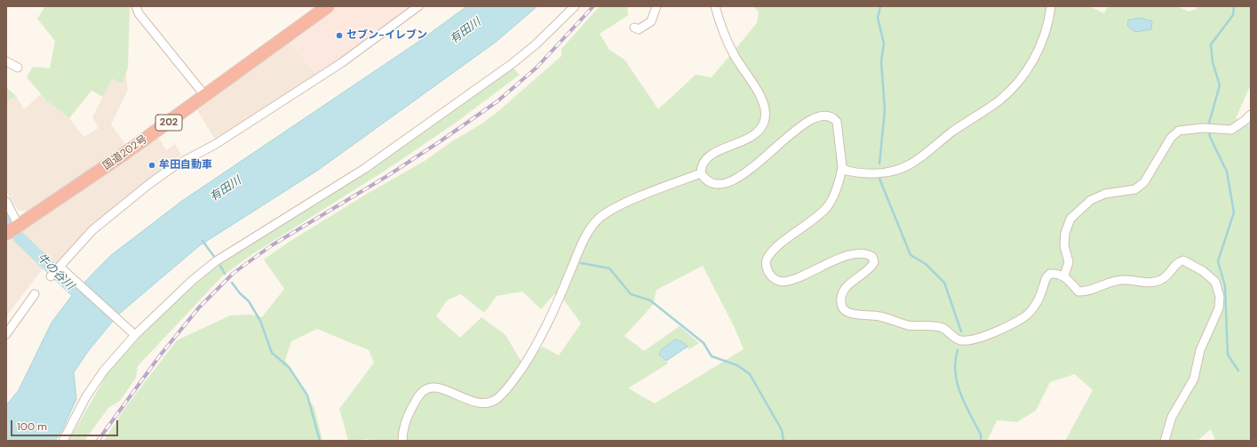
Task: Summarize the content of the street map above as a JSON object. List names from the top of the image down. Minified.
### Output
{"streets":{"highway":["202","国道202号"]},"water":["有田川","牛の谷川"],"places":["セブン-イレブン","牟田自動車"],"scale_bar":"100 m"}
